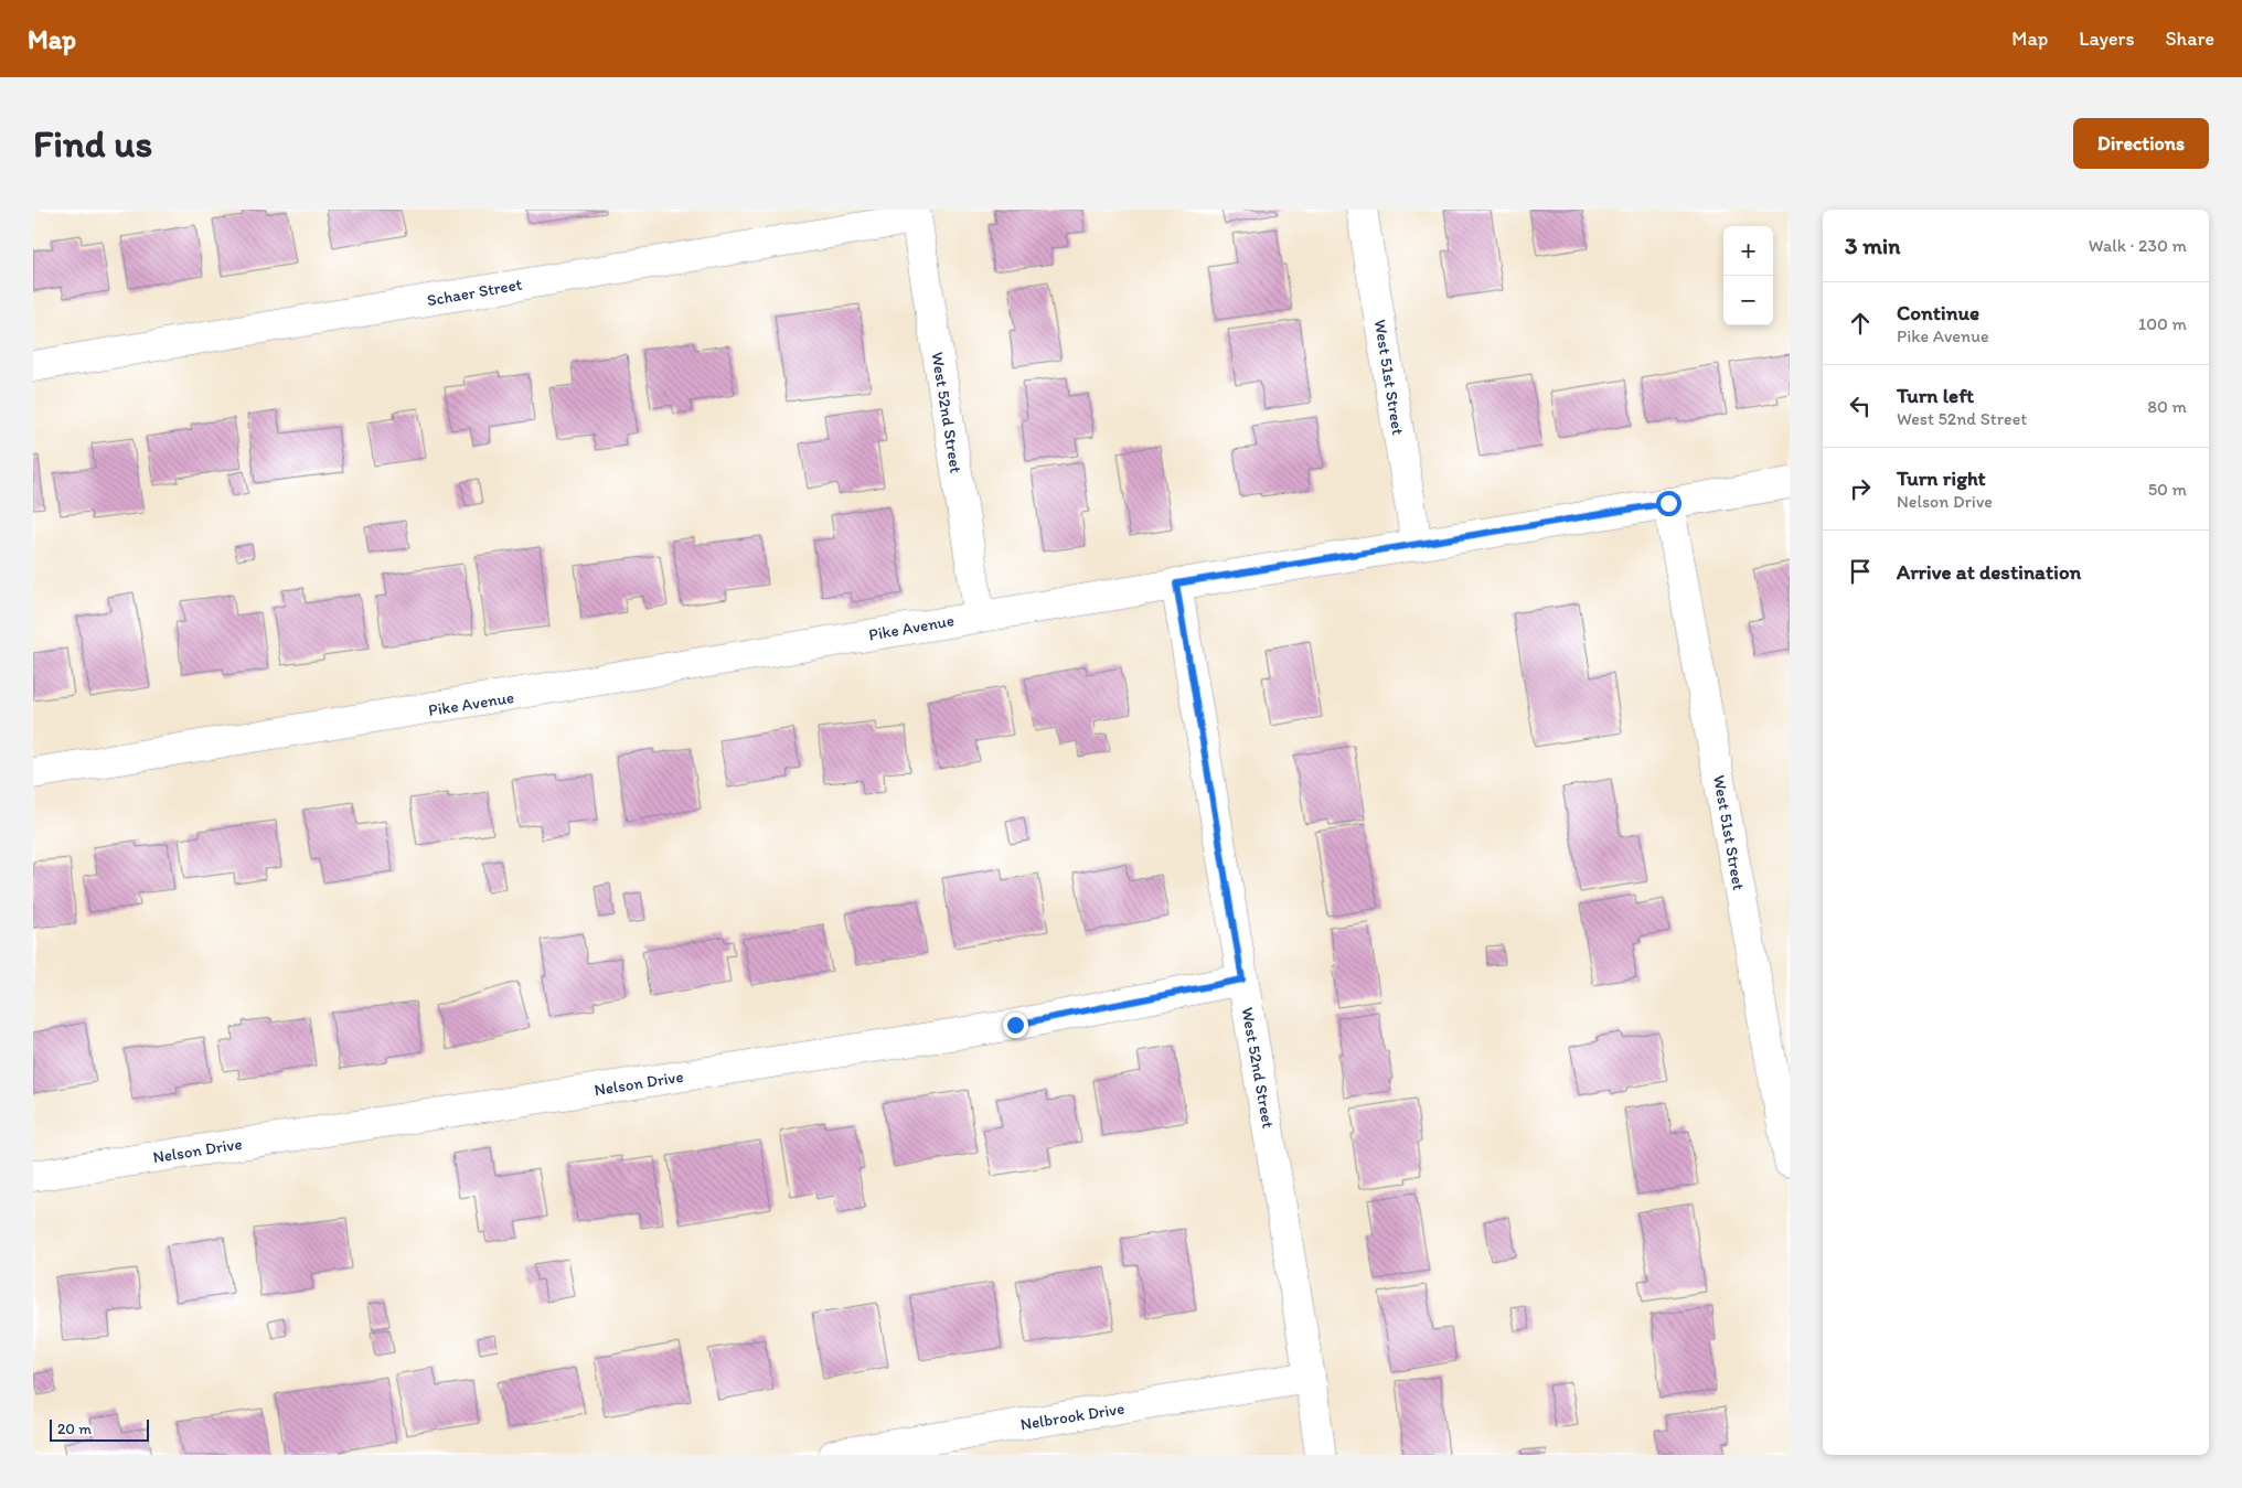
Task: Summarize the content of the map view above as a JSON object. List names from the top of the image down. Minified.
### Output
{"streets":{"street":["Schaer Street","West 51st Street","West 52nd Street","Pike Avenue","Nelson Drive","Nelbrook Drive"]},"crossings":[["Schaer Street","West 52nd Street"],["West 51st Street","Pike Avenue"],["West 52nd Street","Pike Avenue"],["West 52nd Street","Nelson Drive"],["West 52nd Street","Nelbrook Drive"]],"scale_bar":"20 m","page":{"header":"Map","nav":["Map","Layers","Share"],"buttons":"Directions","title":"Find us","heading":["3 min","Walk · 230 m"],"map_buttons":["+","−"],"list":[["Continue","Pike Avenue","100 m"],["Turn left","West 52nd Street","80 m"],["Turn right","Nelson Drive","50 m"],"Arrive at destination"],"scale":"20 m"}}
